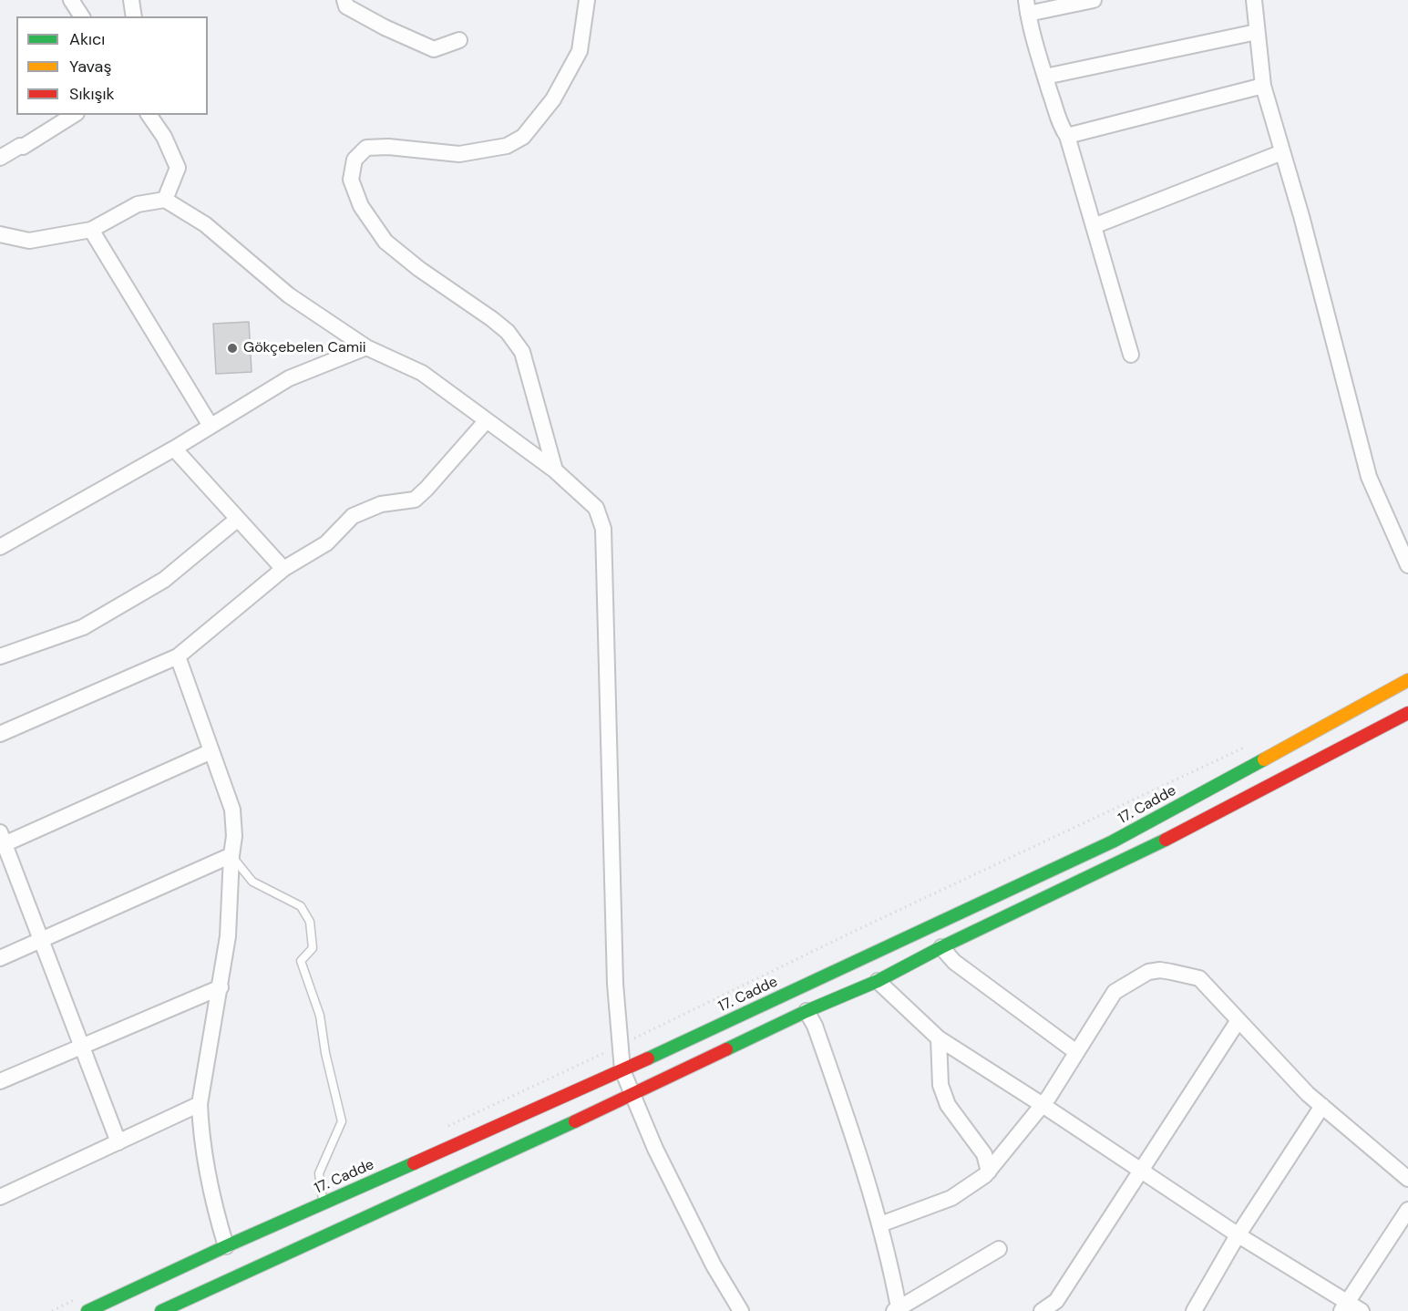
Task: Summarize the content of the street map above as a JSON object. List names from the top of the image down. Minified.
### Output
{"streets":{"street":["17. Cadde"]},"places":["Gökçebelen Camii"],"legend":["Akıcı","Yavaş","Sıkışık"]}
